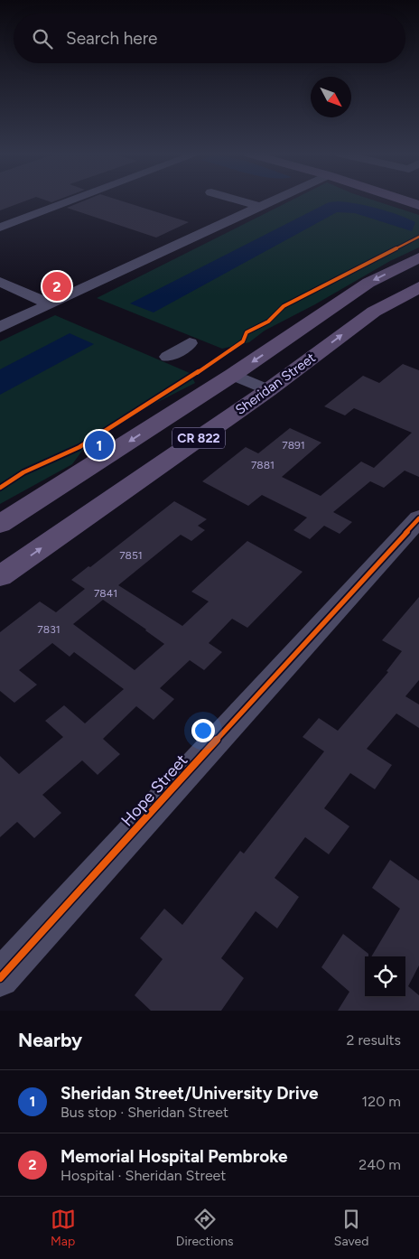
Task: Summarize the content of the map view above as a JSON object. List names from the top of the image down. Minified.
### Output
{"streets":{"main road":["Sheridan Street","CR 822"],"street":["Hope Street"]},"house_numbers":["7891","7881","7851","7841","7831"],"north":"bottom right","page":{"search":"Search here","pins":["2","1"],"heading":["Nearby","2 results"],"list":[{"mark":"1","name":"Sheridan Street/University Drive","note":"Bus stop · Sheridan Street","value":"120 m"},{"mark":"2","name":"Memorial Hospital Pembroke","note":"Hospital · Sheridan Street","value":"240 m"}],"nav":["Map","Directions","Saved"]}}
